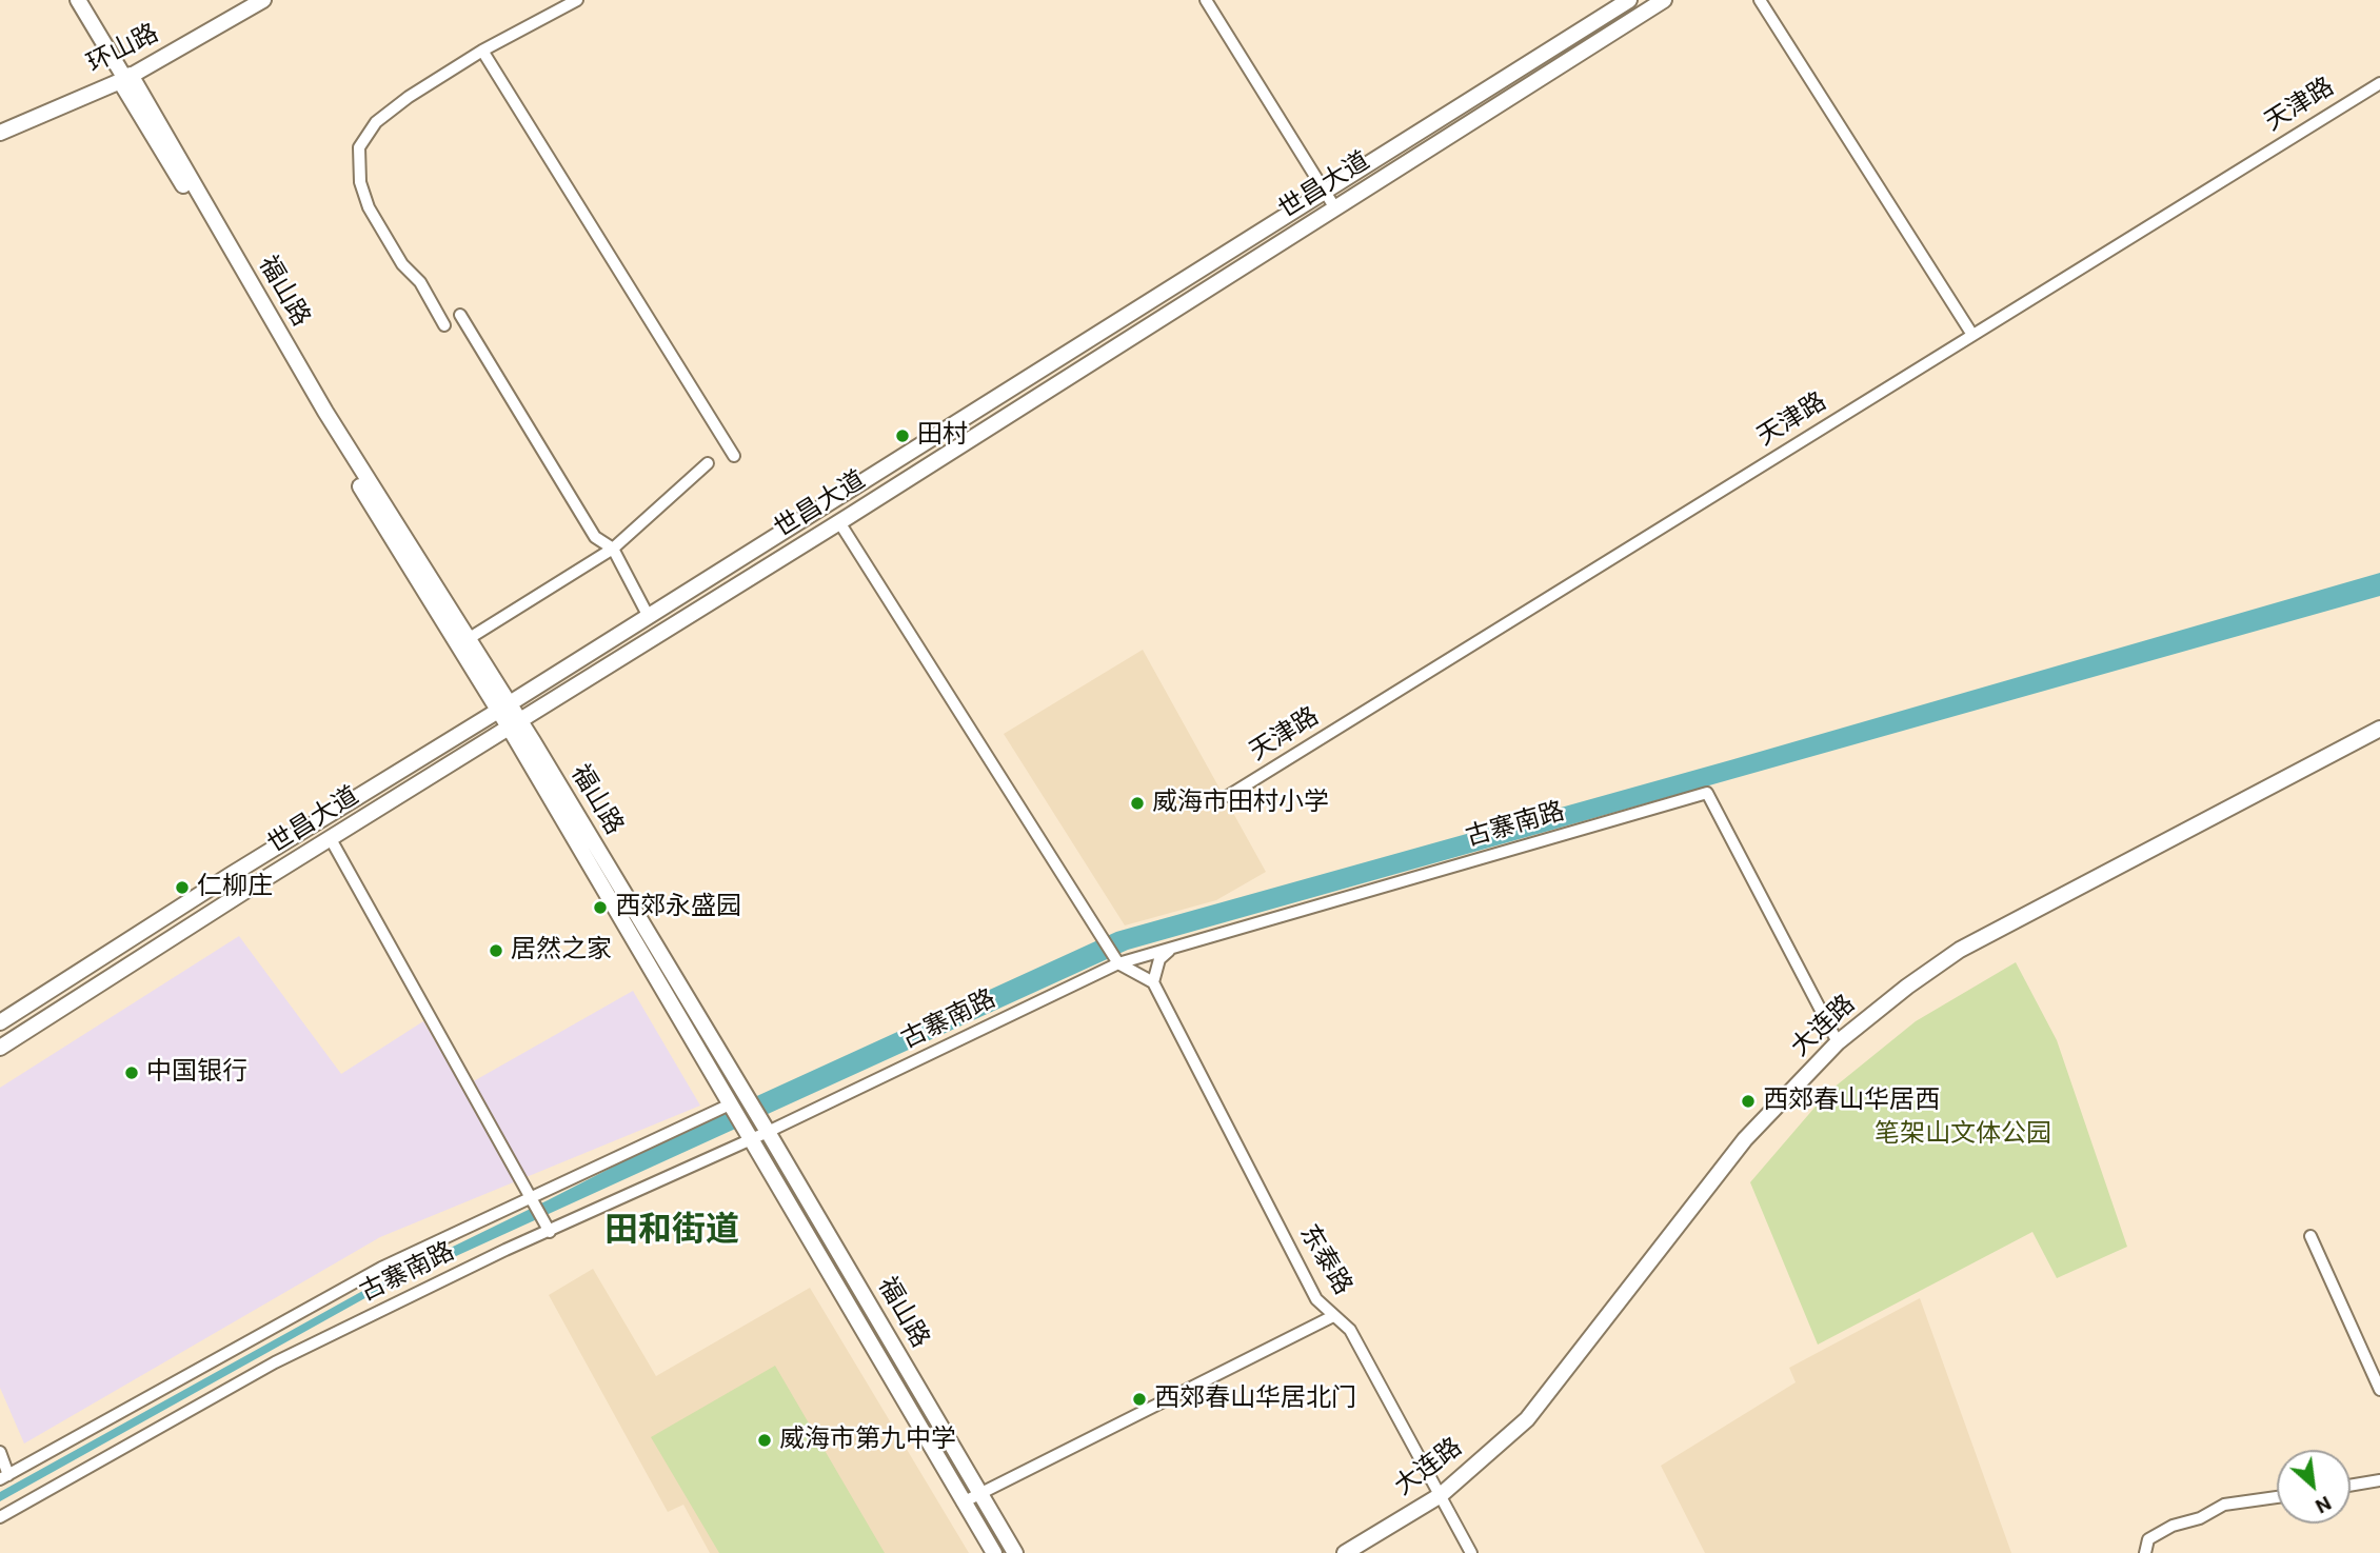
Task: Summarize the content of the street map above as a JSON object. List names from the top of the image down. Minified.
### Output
{"streets":{"main road":["环山路","世昌大道","福山路","大连路"],"street":["天津路","古寨南路","东泰路"]},"crossings":[["世昌大道","福山路"],["福山路","古寨南路"],["古寨南路","大连路"],["大连路","东泰路"]],"districts":["田和街道"],"parks":["笔架山文体公园"],"places":["田村","威海市田村小学","仁柳庄","西郊永盛园","居然之家","中国银行","西郊春山华居西","西郊春山华居北门","威海市第九中学"],"north":"bottom right"}
